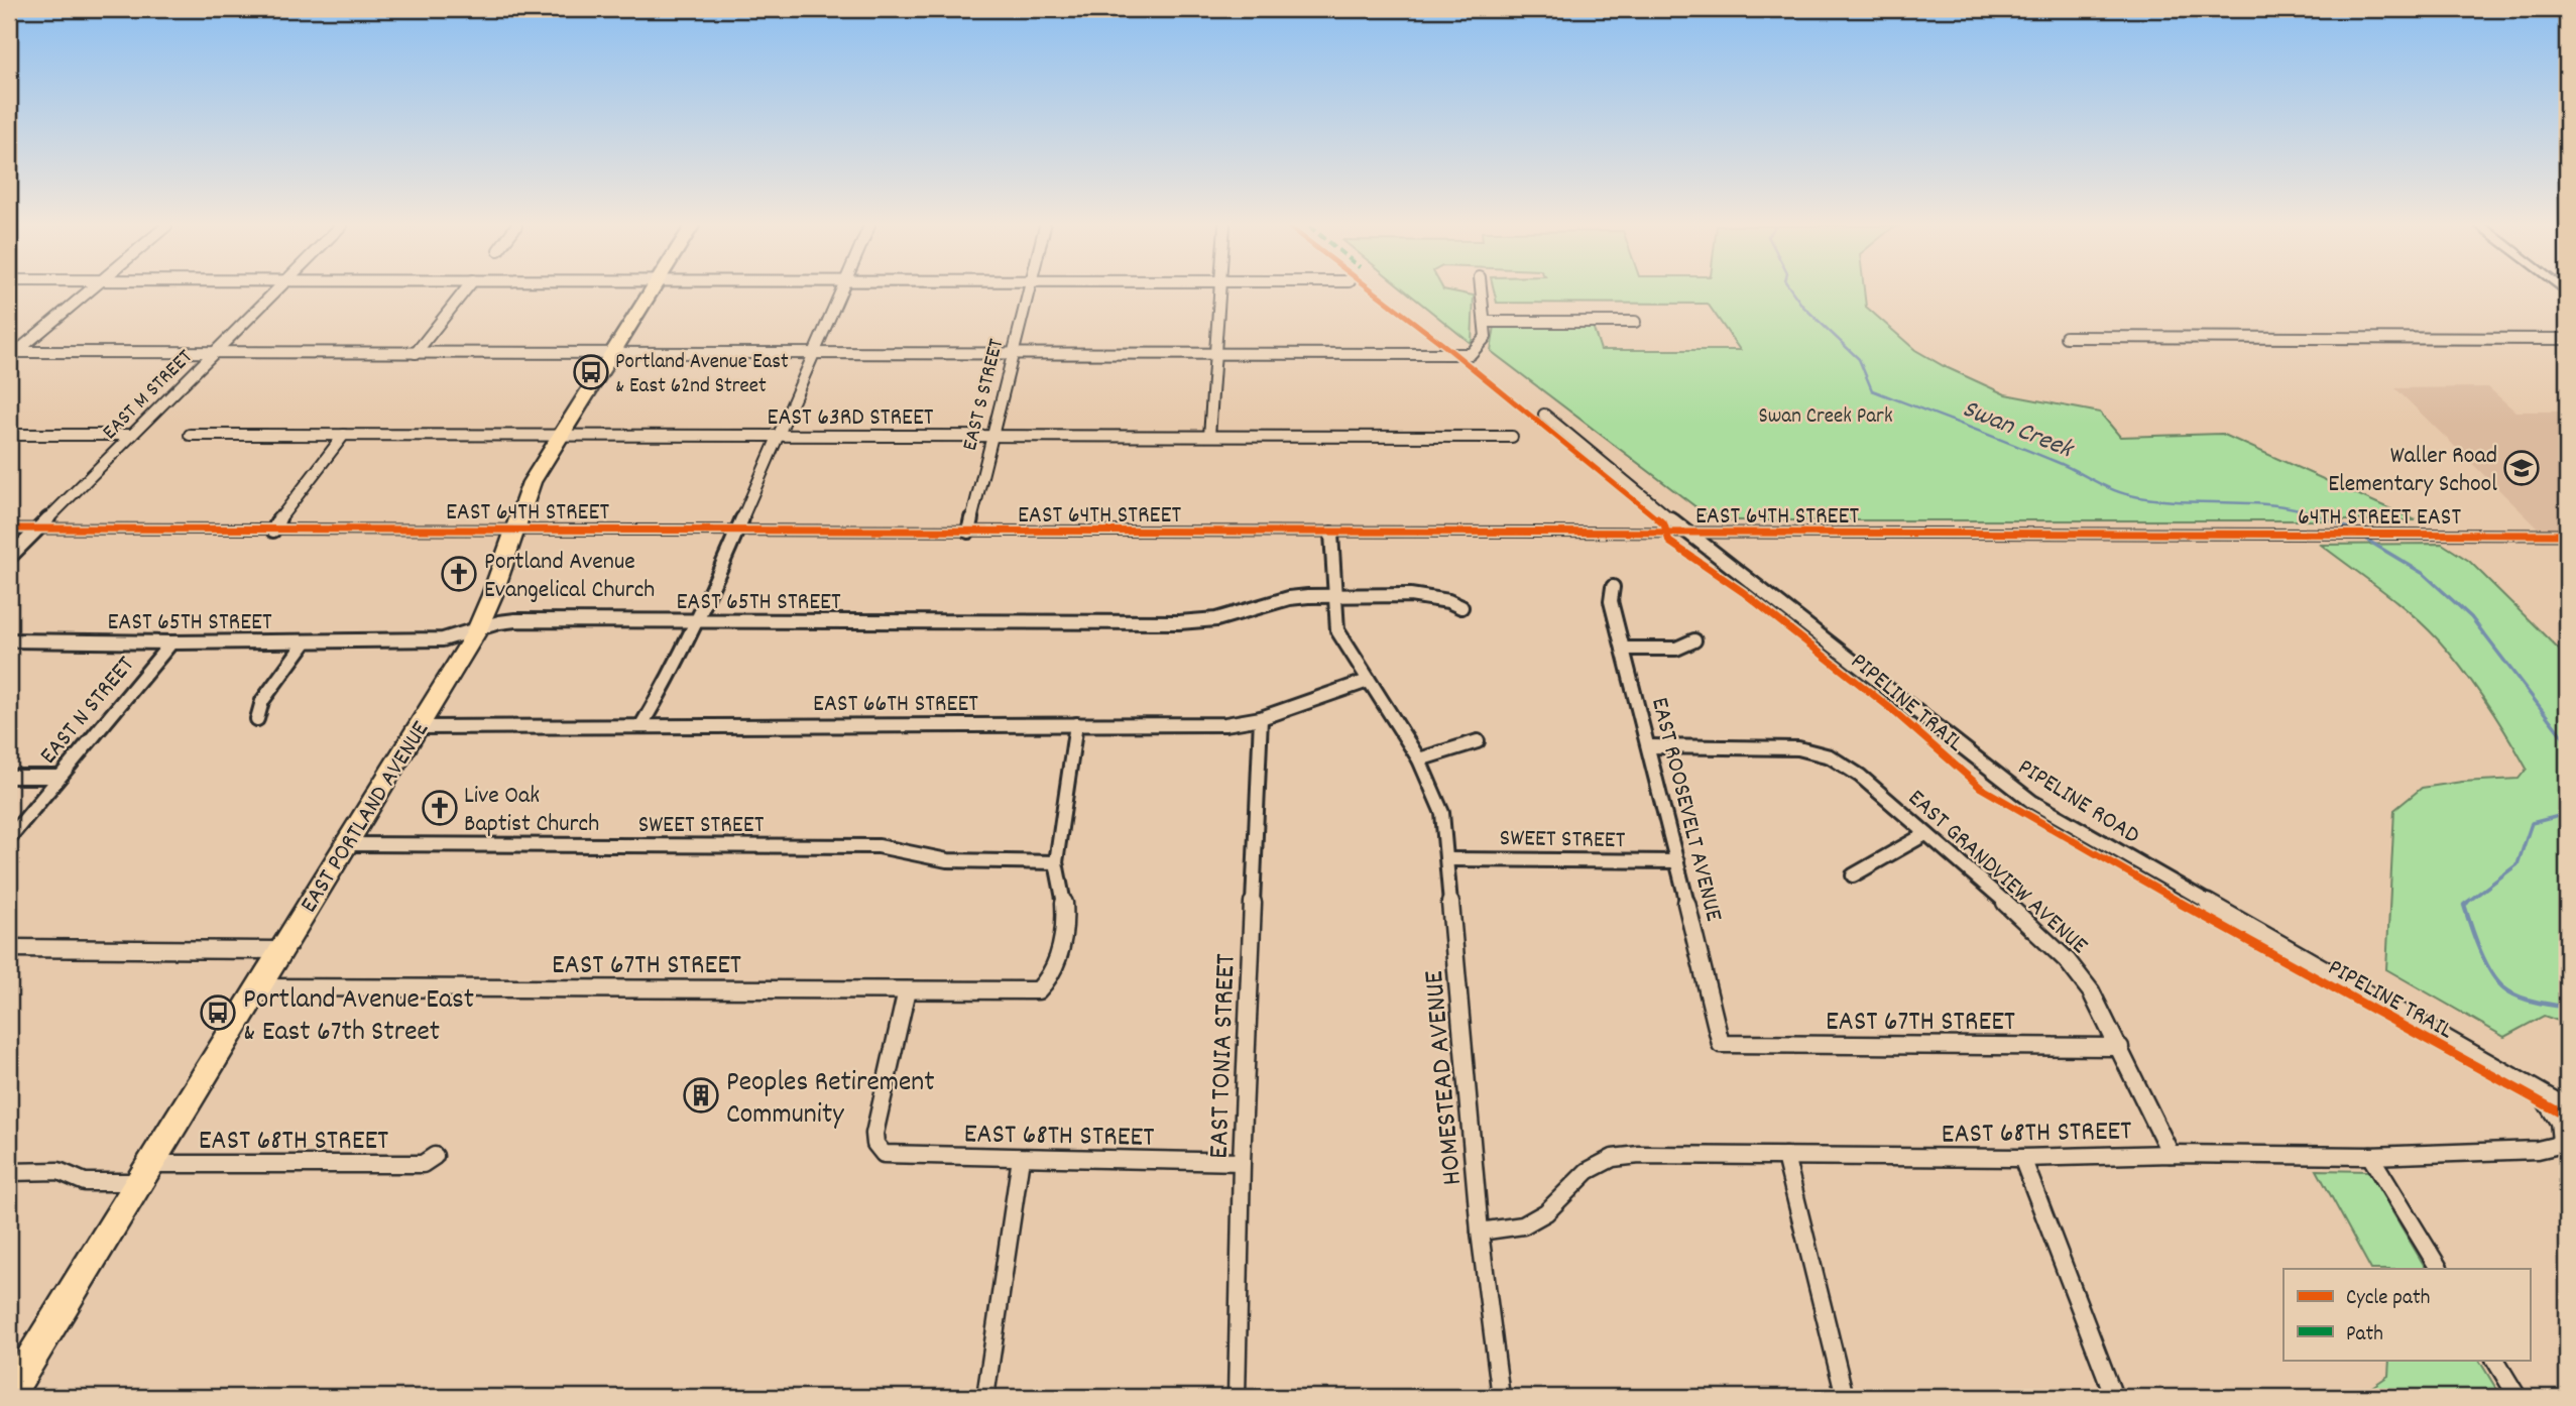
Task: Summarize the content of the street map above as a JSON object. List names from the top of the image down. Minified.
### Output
{"streets":{"main road":["EAST PORTLAND AVENUE"],"street":["EAST M STREET","EAST S STREET","EAST 63RD STREET","EAST 64TH STREET","64TH STREET EAST","EAST 65TH STREET","EAST 66TH STREET","EAST N STREET","PIPELINE ROAD","EAST ROOSEVELT AVENUE","SWEET STREET","EAST GRANDVIEW AVENUE","EAST 67TH STREET","EAST TONIA STREET","HOMESTEAD AVENUE","EAST 68TH STREET"],"cycle path":["PIPELINE TRAIL"]},"crossings":[["EAST M STREET","EAST 64TH STREET"],["EAST S STREET","EAST 63RD STREET"],["EAST S STREET","EAST 64TH STREET"],["EAST 63RD STREET","EAST PORTLAND AVENUE"],["EAST 64TH STREET","64TH STREET EAST"],["EAST 64TH STREET","PIPELINE ROAD"],["EAST 64TH STREET","EAST PORTLAND AVENUE"],["EAST 64TH STREET","HOMESTEAD AVENUE"],["EAST 65TH STREET","EAST N STREET"],["EAST 65TH STREET","EAST PORTLAND AVENUE"],["EAST 65TH STREET","HOMESTEAD AVENUE"],["EAST 66TH STREET","EAST PORTLAND AVENUE"],["EAST 66TH STREET","EAST TONIA STREET"],["EAST 66TH STREET","HOMESTEAD AVENUE"],["PIPELINE ROAD","EAST 68TH STREET"],["EAST ROOSEVELT AVENUE","SWEET STREET"],["EAST ROOSEVELT AVENUE","EAST GRANDVIEW AVENUE"],["EAST ROOSEVELT AVENUE","EAST 67TH STREET"],["EAST PORTLAND AVENUE","SWEET STREET"],["EAST PORTLAND AVENUE","EAST 67TH STREET"],["EAST PORTLAND AVENUE","EAST 68TH STREET"],["SWEET STREET","HOMESTEAD AVENUE"],["EAST GRANDVIEW AVENUE","EAST 67TH STREET"],["EAST GRANDVIEW AVENUE","EAST 68TH STREET"],["EAST TONIA STREET","EAST 68TH STREET"],["HOMESTEAD AVENUE","EAST 68TH STREET"]],"water":["Swan Creek"],"parks":["Swan Creek Park"],"places":{"bus stop":["Portland Avenue East & East 62nd Street","Portland Avenue East & East 67th Street"],"school or university":["Waller Road Elementary School"],"church":["Portland Avenue Evangelical Church","Live Oak Baptist Church"],"building":["Peoples Retirement Community"]},"legend":["Cycle path","Path"]}
